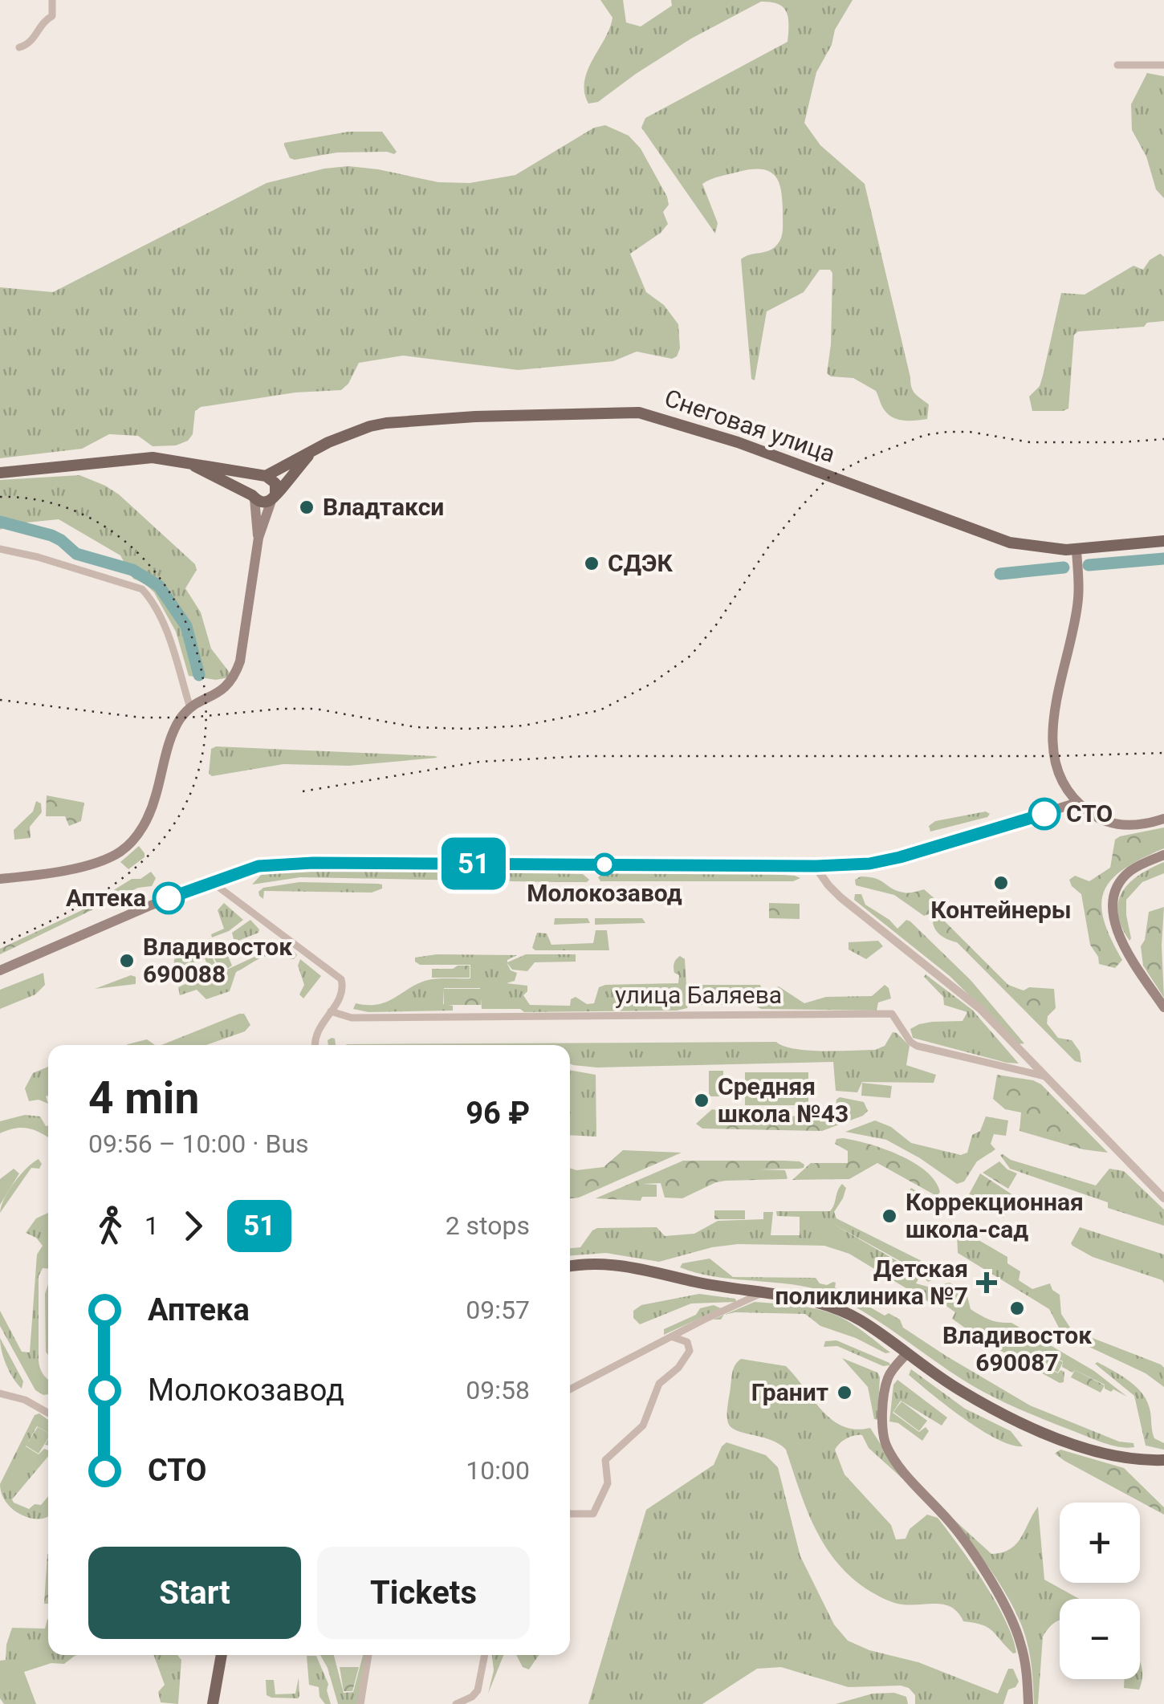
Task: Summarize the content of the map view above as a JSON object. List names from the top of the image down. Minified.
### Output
{"streets":{"main road":["Снеговая улица"],"street":["улица Баляева"]},"places":{"other":["Владтакси","СДЭК","СТО","Молокозавод","Контейнеры","Аптека","Владивосток 690088","Средняя школа №43","Коррекционная школа-сад","Владивосток 690087","Гранит"],"health":["Детская поликлиника №7"]},"lines":["bus line 51"],"page":{"on_map":"51","heading":["4 min","09:56 – 10:00 · Bus","96 ₽"],"legs":["1","51","2 stops"],"list":[{"name":"Аптека","value":"09:57"},{"name":"Молокозавод","value":"09:58"},{"name":"СТО","value":"10:00"}],"map_buttons":["+","−"],"buttons":["Start","Tickets"]}}
